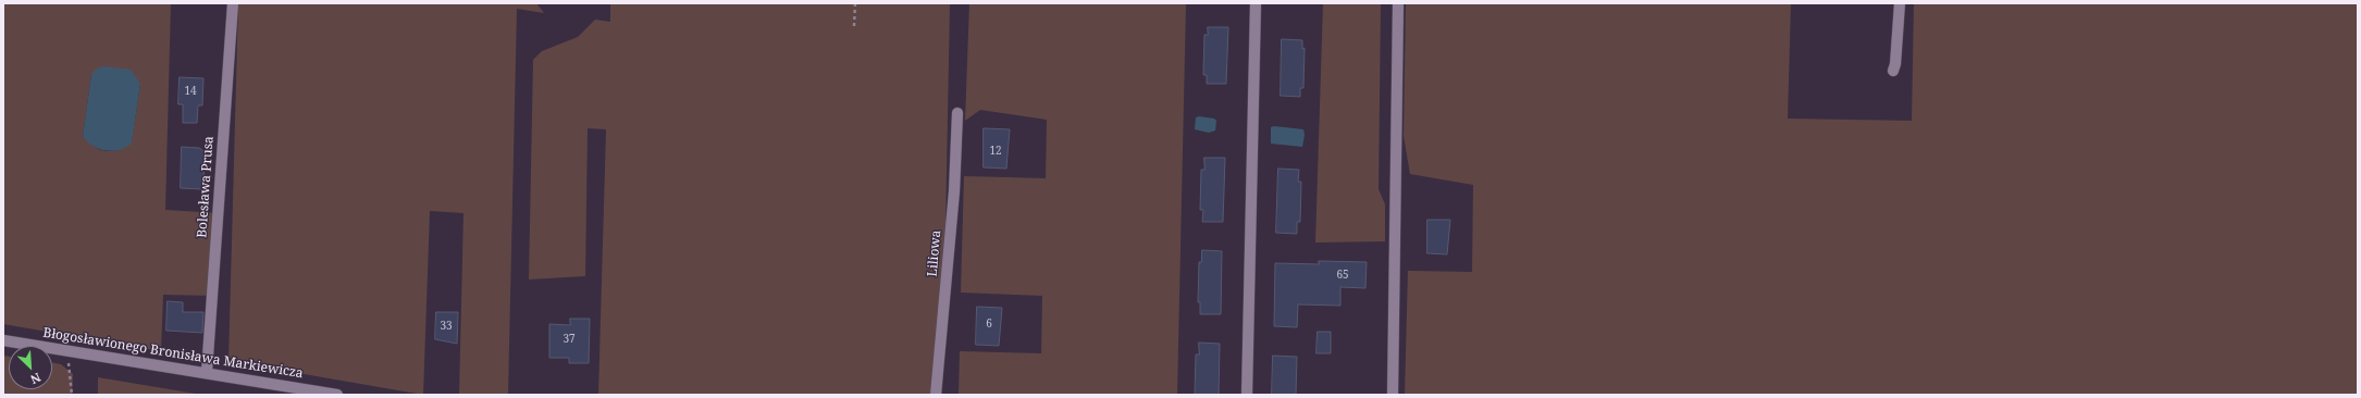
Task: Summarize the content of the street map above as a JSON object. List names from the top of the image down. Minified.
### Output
{"streets":{"street":["Bolesława Prusa","Liliowa","Błogosławionego Bronisława Markiewicza"]},"crossings":[["Bolesława Prusa","Błogosławionego Bronisława Markiewicza"]],"house_numbers":["14","12","65","6","33","37"],"north":"bottom right"}
